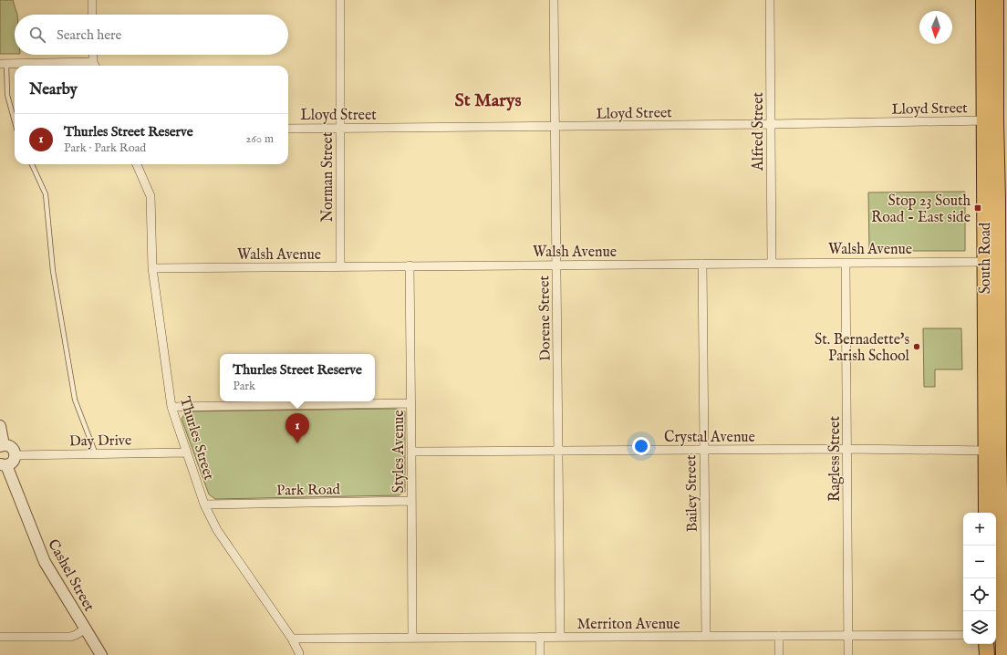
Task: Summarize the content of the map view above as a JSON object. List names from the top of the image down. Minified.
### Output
{"streets":{"highway":["South Road"],"street":["Lloyd Street","Alfred Street","Norman Street","Walsh Avenue","Dorene Street","Crystal Avenue","Thurles Street","Day Drive","Styles Avenue","Ragless Street","Park Road","Bailey Street","Cashel Street","Merriton Avenue"]},"crossings":[["Lloyd Street","Alfred Street"],["Lloyd Street","Norman Street"],["Lloyd Street","South Road"],["Lloyd Street","Dorene Street"],["Alfred Street","Walsh Avenue"],["Norman Street","Walsh Avenue"],["Walsh Avenue","South Road"],["Walsh Avenue","Dorene Street"],["Walsh Avenue","Thurles Street"],["Walsh Avenue","Styles Avenue"],["Walsh Avenue","Ragless Street"],["Walsh Avenue","Bailey Street"],["South Road","Crystal Avenue"],["Dorene Street","Crystal Avenue"],["Dorene Street","Merriton Avenue"],["Crystal Avenue","Styles Avenue"],["Crystal Avenue","Ragless Street"],["Crystal Avenue","Bailey Street"],["Thurles Street","Day Drive"],["Thurles Street","Park Road"],["Thurles Street","Merriton Avenue"],["Styles Avenue","Park Road"],["Styles Avenue","Merriton Avenue"],["Ragless Street","Merriton Avenue"],["Bailey Street","Merriton Avenue"]],"districts":["St Marys"],"places":{"transit":["Stop 23 South Road - East side"],"other":["St. Bernadette's Parish School"]},"north":"bottom","page":{"search":"Search here","heading":"Nearby","list":[{"mark":"1","name":"Thurles Street Reserve","note":"Park · Park Road","value":"260 m"}],"popup":["Thurles Street Reserve","Park"],"pins":"1","map_buttons":["+","−"]}}
